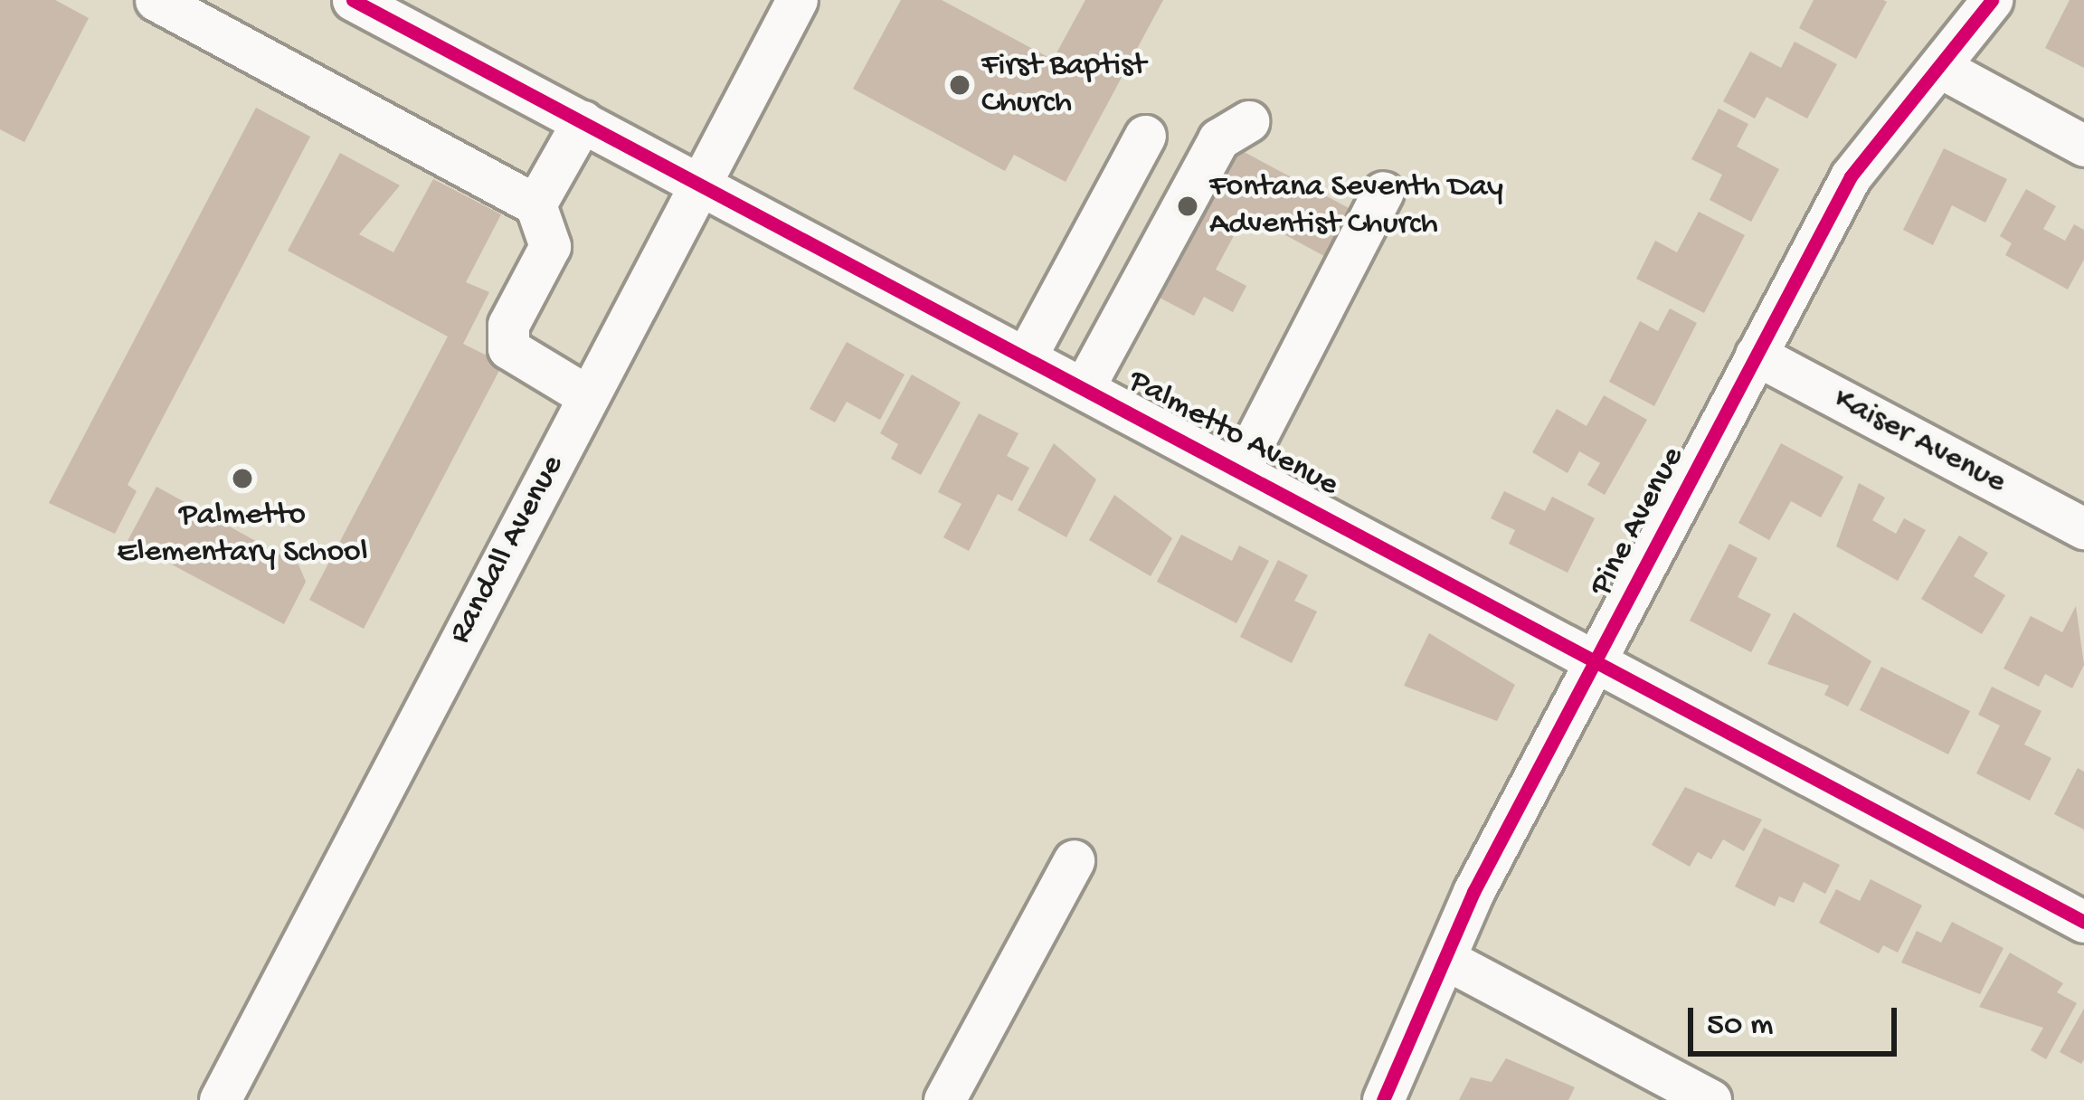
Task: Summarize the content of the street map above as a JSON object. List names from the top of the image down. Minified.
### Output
{"streets":{"street":["Palmetto Avenue","Kaiser Avenue","Pine Avenue","Randall Avenue"]},"crossings":[["Palmetto Avenue","Pine Avenue"],["Palmetto Avenue","Randall Avenue"],["Kaiser Avenue","Pine Avenue"]],"places":["First Baptist Church","Fontana Seventh Day Adventist Church","Palmetto Elementary School"],"scale_bar":"50 m"}
